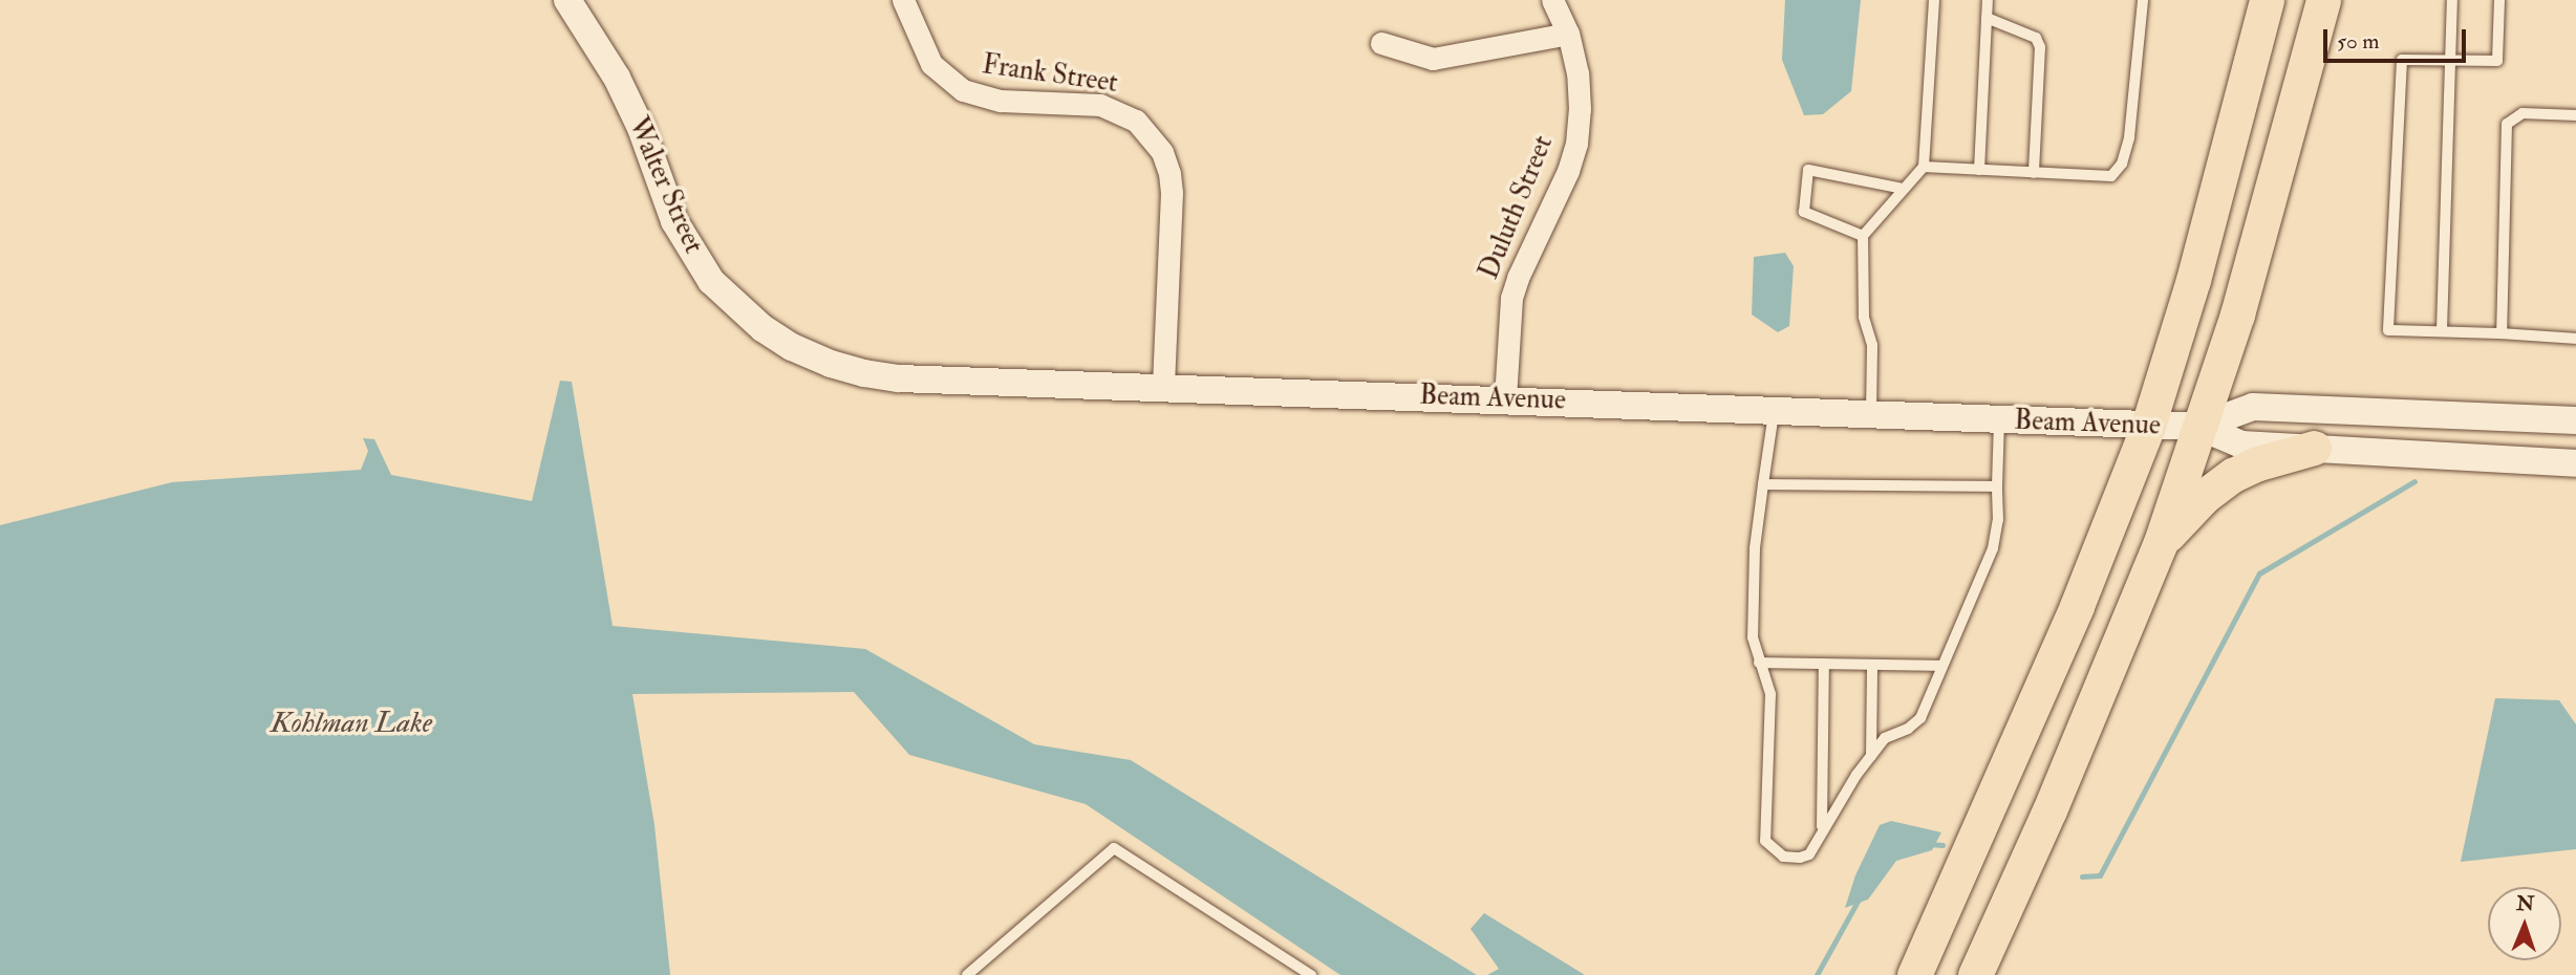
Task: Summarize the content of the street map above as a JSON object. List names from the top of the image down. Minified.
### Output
{"streets":{"street":["Frank Street","Walter Street","Duluth Street","Beam Avenue"]},"crossings":[["Frank Street","Beam Avenue"],["Walter Street","Beam Avenue"],["Duluth Street","Beam Avenue"]],"water":["Kohlman Lake"],"scale_bar":"50 m","north":"top"}
